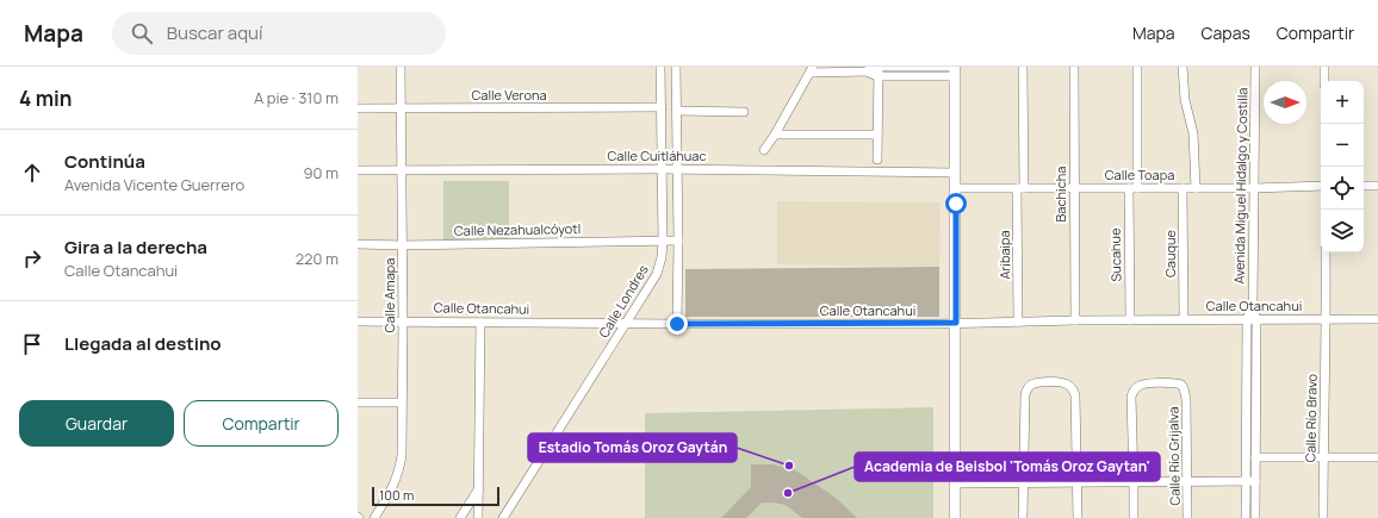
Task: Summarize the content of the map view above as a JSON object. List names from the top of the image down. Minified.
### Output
{"streets":{"street":["Calle Verona","Calle Cuitláhuac","Calle Toapa","Avenida Miguel Hidalgo y Costilla","Bachicha","Calle Nezahualcóyotl","Cauque","Aribaipa","Sucahue","Calle Amapa","Calle Londres","Calle Otancahui","Calle Río Bravo","Calle Río Grijalva"]},"crossings":[["Calle Verona","Calle Amapa"],["Calle Verona","Calle Londres"],["Calle Cuitláhuac","Calle Amapa"],["Calle Cuitláhuac","Calle Londres"],["Calle Toapa","Avenida Miguel Hidalgo y Costilla"],["Calle Toapa","Bachicha"],["Calle Toapa","Cauque"],["Calle Toapa","Aribaipa"],["Calle Toapa","Sucahue"],["Avenida Miguel Hidalgo y Costilla","Calle Otancahui"],["Bachicha","Calle Otancahui"],["Calle Nezahualcóyotl","Calle Amapa"],["Calle Nezahualcóyotl","Calle Londres"],["Cauque","Calle Otancahui"],["Aribaipa","Calle Otancahui"],["Sucahue","Calle Otancahui"],["Calle Amapa","Calle Otancahui"],["Calle Londres","Calle Otancahui"],["Calle Otancahui","Calle Río Bravo"]],"places":["Estadio Tomás Oroz Gaytán","Academia de Beisbol 'Tomás Oroz Gaytan'"],"scale_bar":"100 m","north":"right","page":{"header":"Mapa","search":"Buscar aquí","nav":["Mapa","Capas","Compartir"],"heading":["4 min","A pie · 310 m"],"map_buttons":["+","−"],"list":[["Continúa","Avenida Vicente Guerrero","90 m"],["Gira a la derecha","Calle Otancahui","220 m"],"Llegada al destino"],"buttons":["Guardar","Compartir"],"scale":"100 m"}}
